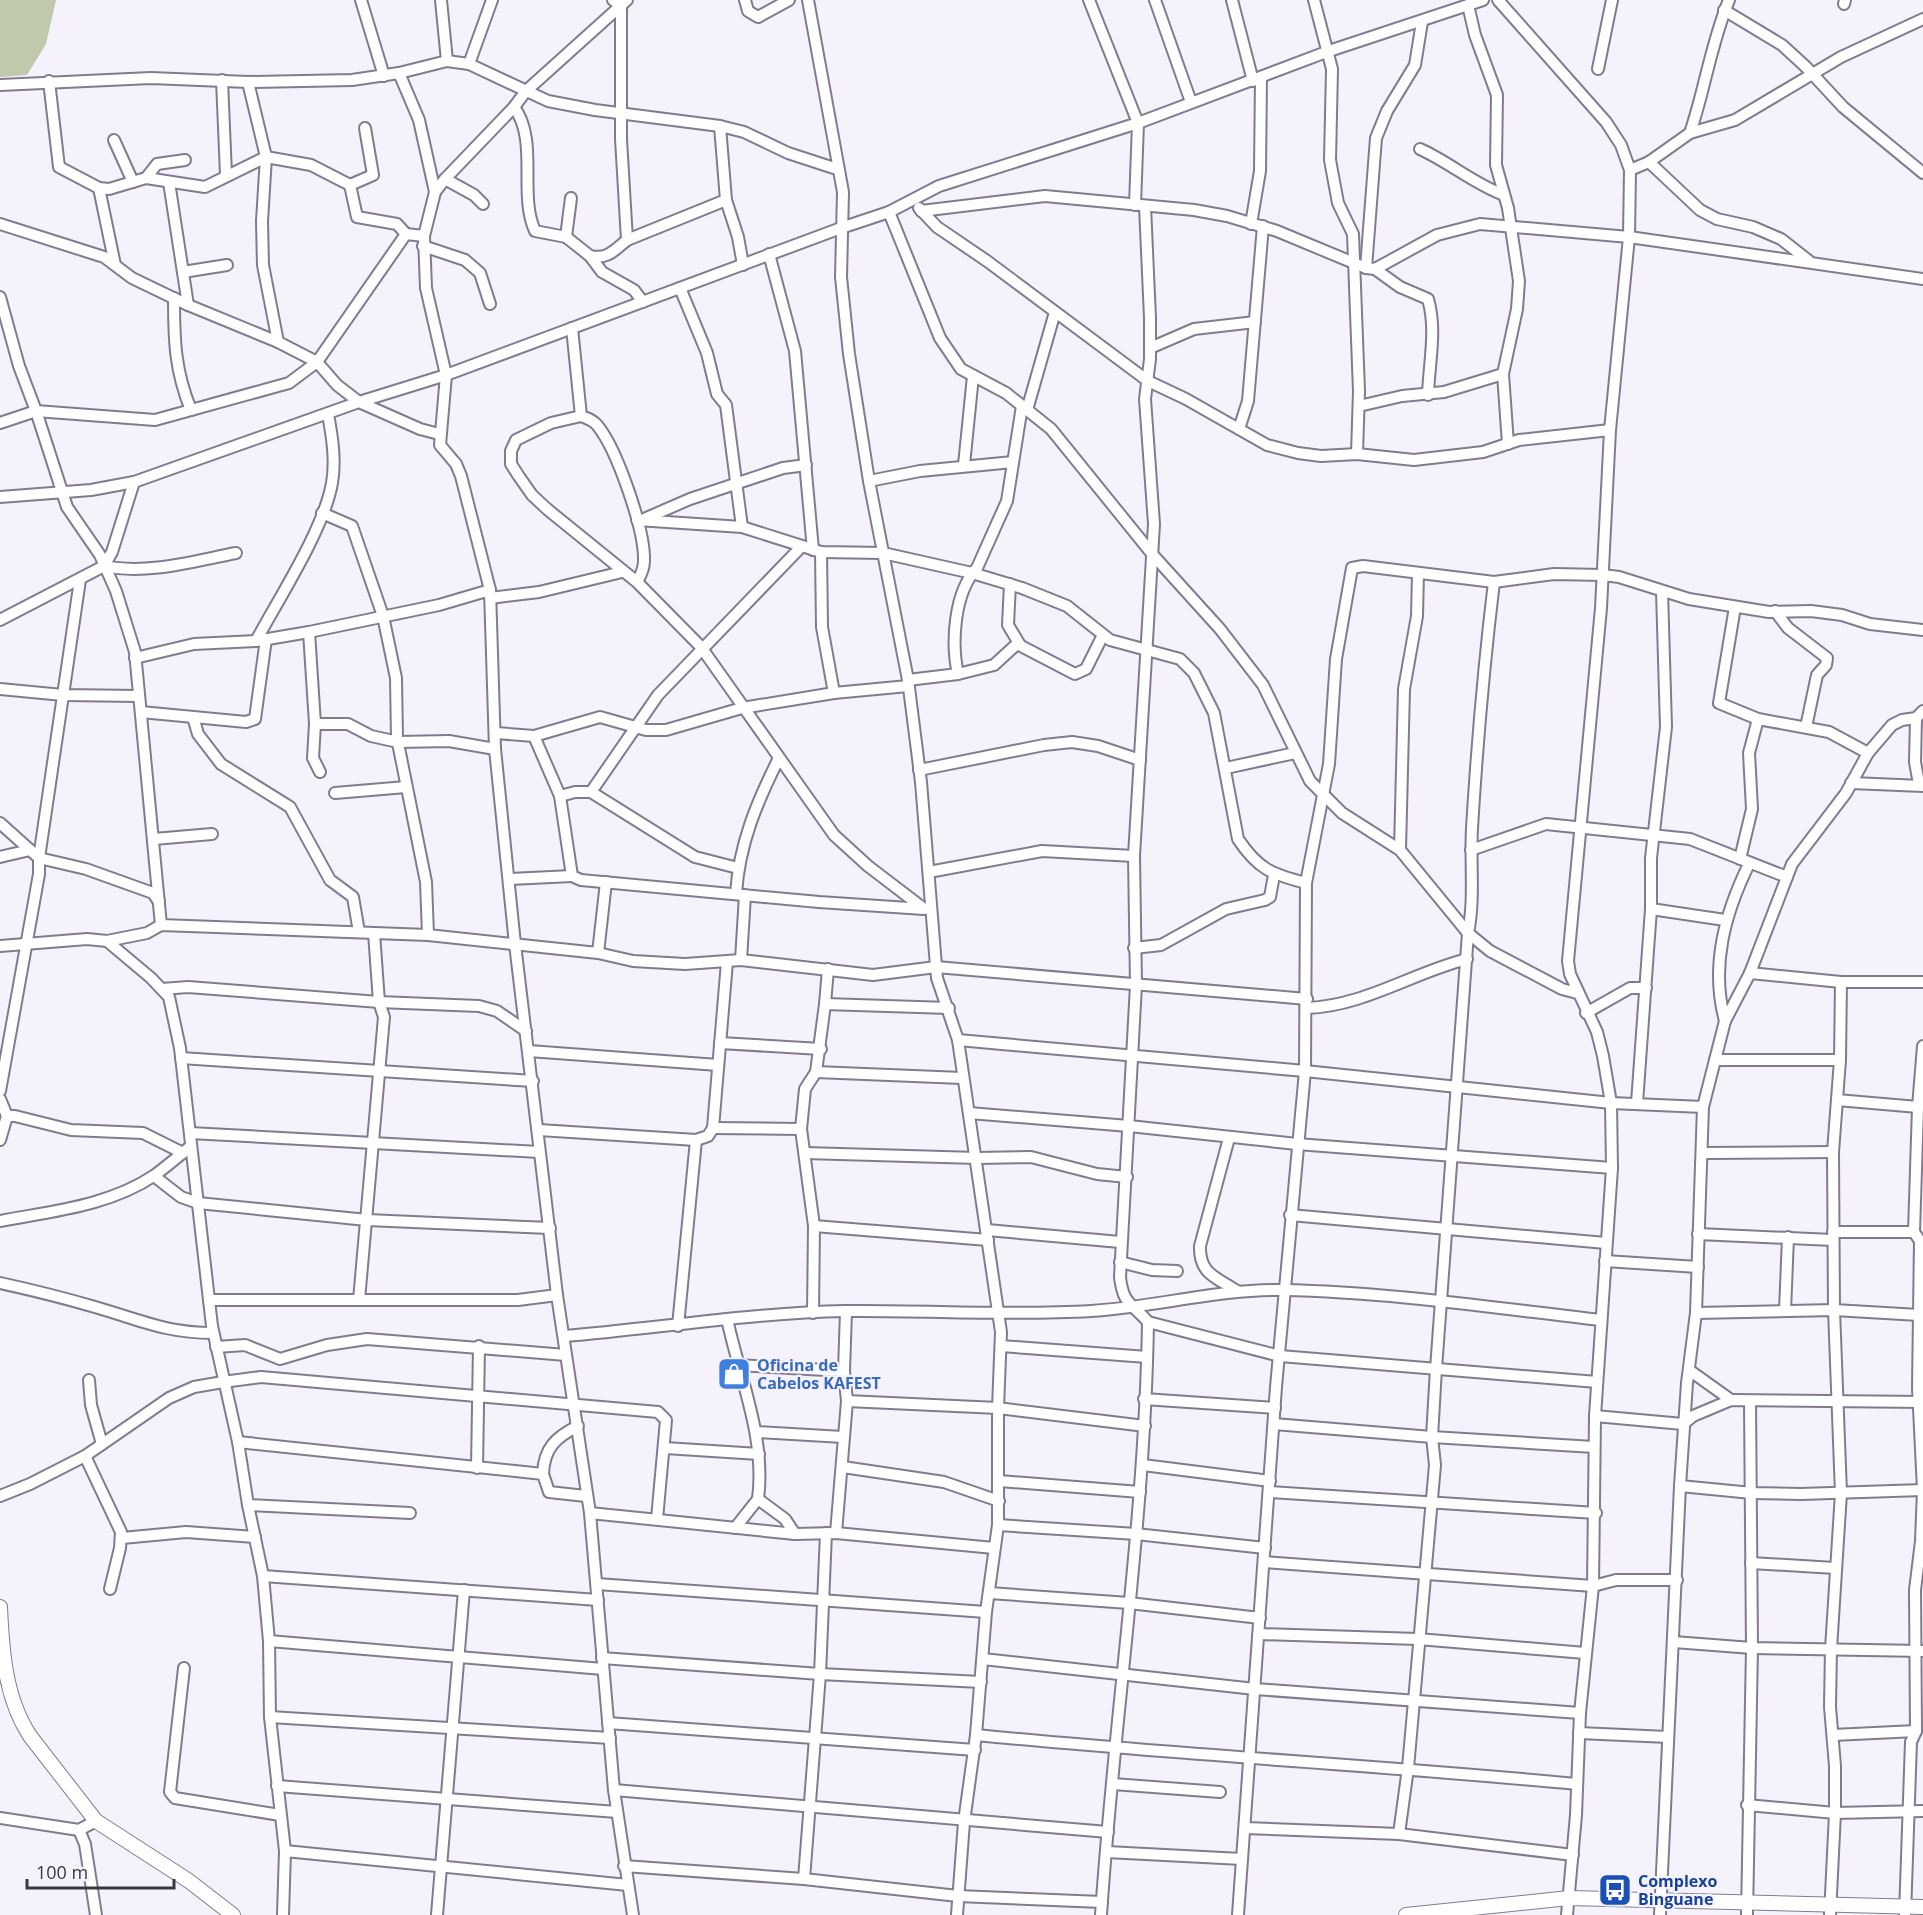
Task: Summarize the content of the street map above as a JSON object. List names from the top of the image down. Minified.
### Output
{"places":{"shop":["Oficina de Cabelos KAFEST"],"bus stop":["Complexo Binguane"]},"scale_bar":"100 m"}
